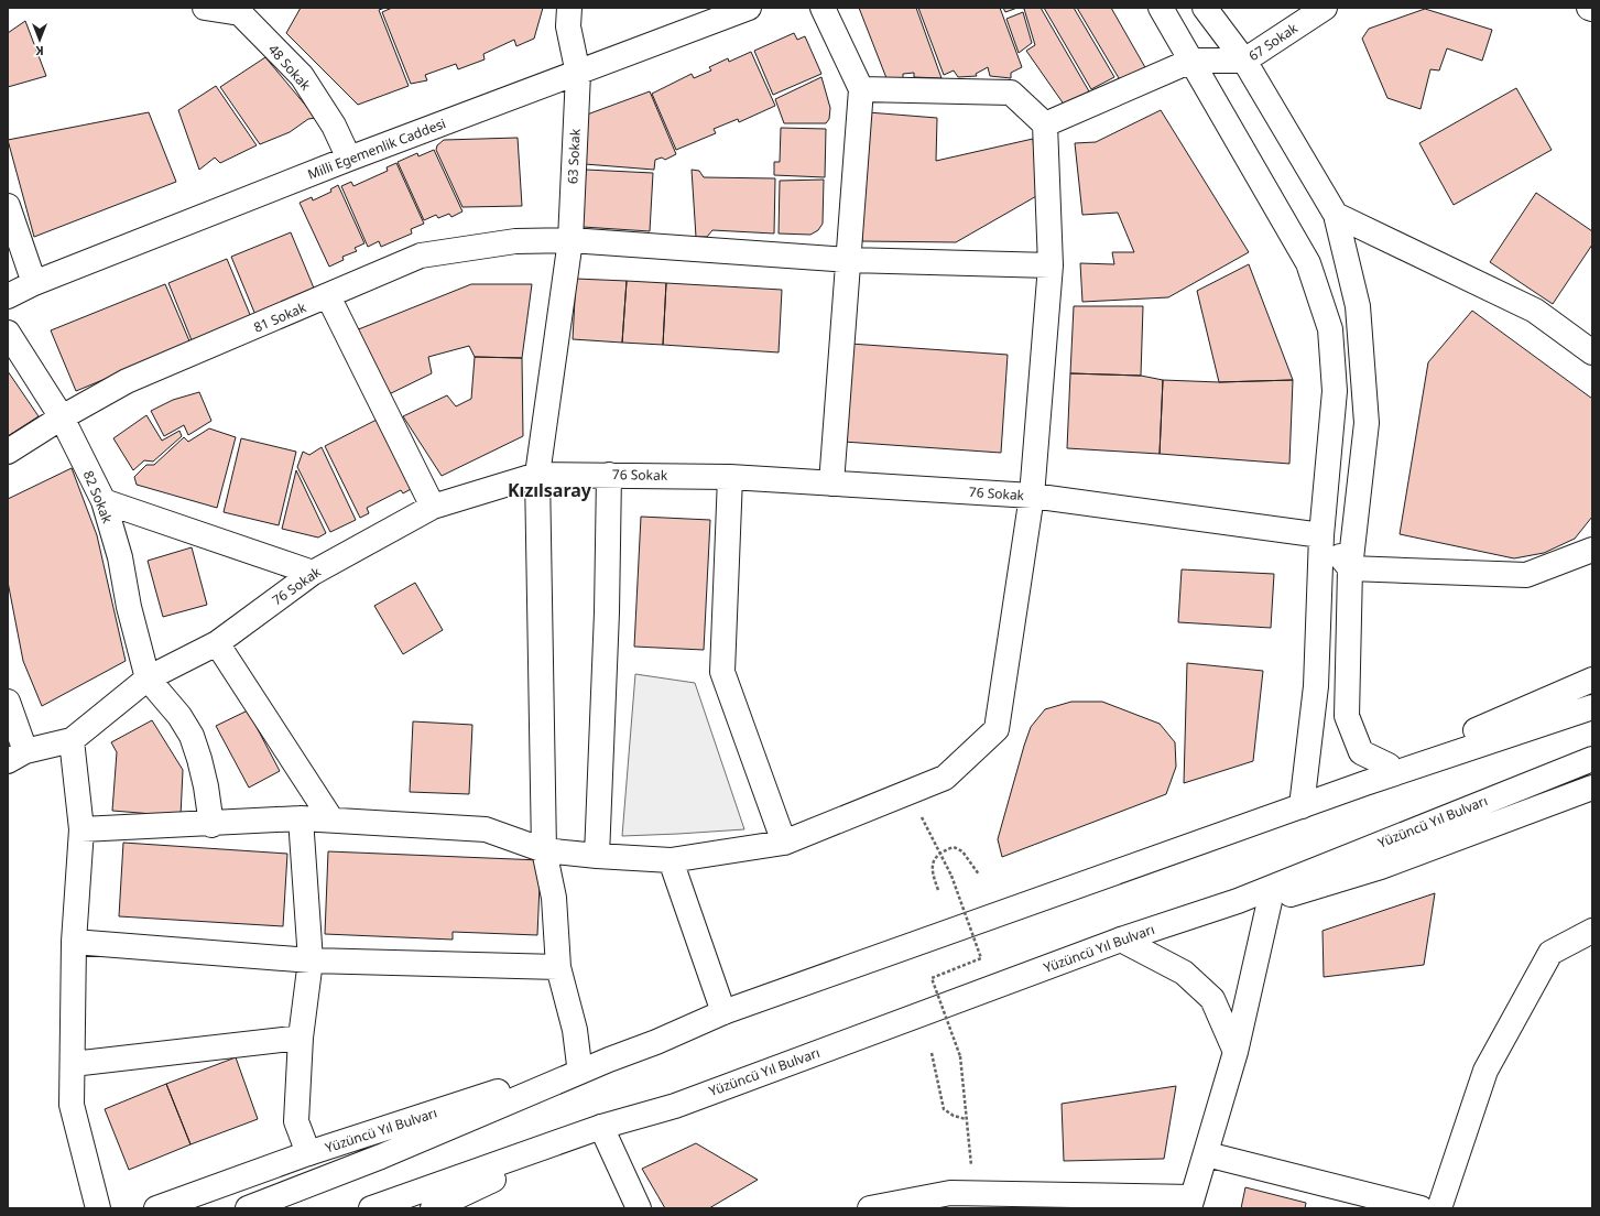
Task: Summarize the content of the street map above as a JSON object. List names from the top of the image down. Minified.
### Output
{"streets":{"street":["67 Sokak","48 Sokak","Milli Egemenlik Caddesi","63 Sokak","81 Sokak","76 Sokak","82 Sokak","Yüzüncü Yıl Bulvarı"]},"crossings":[["48 Sokak","Milli Egemenlik Caddesi"],["Milli Egemenlik Caddesi","63 Sokak"],["63 Sokak","81 Sokak"],["63 Sokak","76 Sokak"],["63 Sokak","Yüzüncü Yıl Bulvarı"],["81 Sokak","82 Sokak"],["76 Sokak","82 Sokak"]],"districts":["Kızılsaray"],"north":"bottom"}
